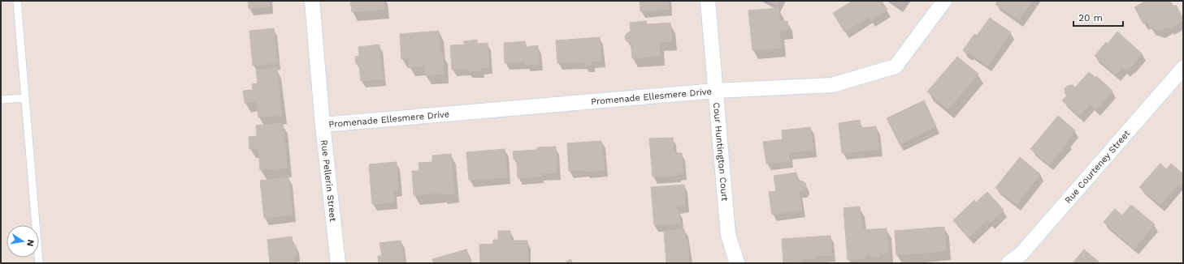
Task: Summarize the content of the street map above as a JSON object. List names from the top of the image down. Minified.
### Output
{"streets":{"street":["Promenade Ellesmere Drive","Cour Huntington Court","Rue Courteney Street","Rue Pellerin Street"]},"crossings":[["Promenade Ellesmere Drive","Cour Huntington Court"],["Promenade Ellesmere Drive","Rue Pellerin Street"]],"scale_bar":"20 m","north":"right"}
